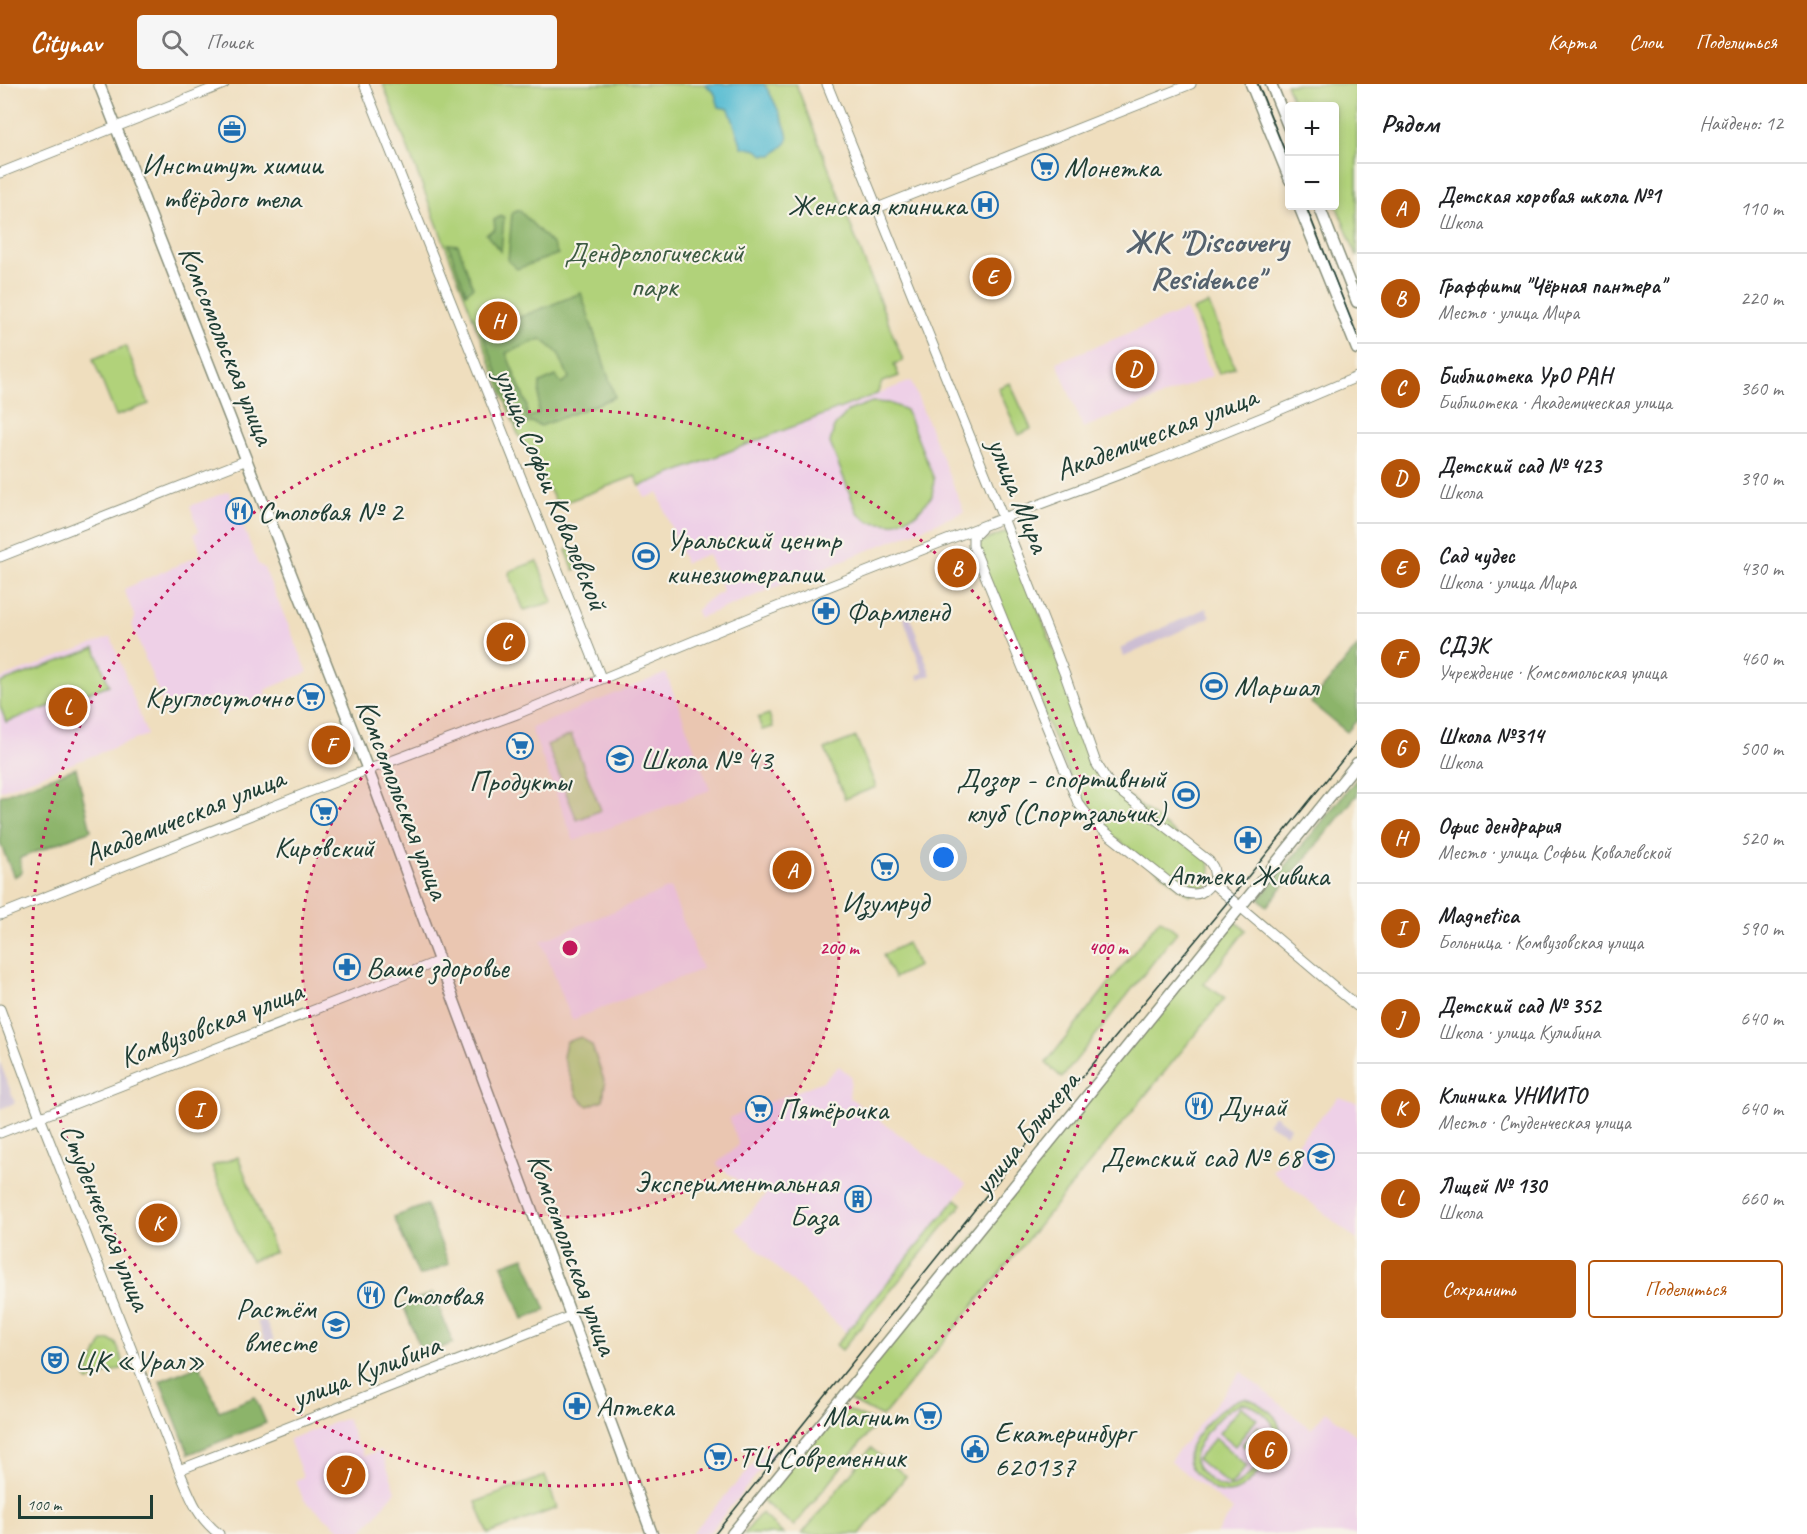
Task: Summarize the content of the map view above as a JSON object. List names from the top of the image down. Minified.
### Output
{"streets":{"main road":["Комсомольская улица","улица Блюхера"],"street":["Академическая улица","улица Софьи Ковалевской","улица Мира","Комвузовская улица","Студенческая улица","улица Кулибина"]},"crossings":[["Комсомольская улица","Академическая улица"],["Комсомольская улица","Комвузовская улица"],["Комсомольская улица","улица Кулибина"],["Академическая улица","улица Софьи Ковалевской"],["Академическая улица","улица Мира"],["Комвузовская улица","Студенческая улица"],["Студенческая улица","улица Кулибина"]],"districts":["ЖК \"Discovery Residence\""],"parks":["Дендрологический парк"],"places":{"office":["Институт химии твёрдого тела"],"supermarket":["Монетка","Круглосуточно","Продукты","Кировский","Изумруд","Пятёрочка","Магнит","ТЦ Современник"],"hospital":["Женская клиника"],"restaurant":["Столовая № 2","Дунай","Столовая"],"sports":["Уральский центр кинезиотерапии","Маршал","Дозор - спортивный клуб (Спортзальчик)"],"pharmacy":["Фармленд","Аптека Живика","Ваше здоровье","Аптека"],"school or university":["Школа № 43","Детский сад № 68","Растём вместе"],"building":["Экспериментальная База"],"theatre":["ЦК «Урал»"],"public building":["Екатеринбург 620137"]},"scale_bar":"100 m","page":{"header":"Citynav","search":"Поиск","nav":["Карта","Слои","Поделиться"],"heading":["Рядом","Найдено: 12"],"map_buttons":["+","−"],"list":[{"mark":"A","name":"Детская хоровая школа №1","note":"Школа","value":"110 m"},{"mark":"B","name":"Граффити \"Чёрная пантера\"","note":"Место · улица Мира","value":"220 m"},{"mark":"C","name":"Библиотека УрО РАН","note":"Библиотека · Академическая улица","value":"360 m"},{"mark":"D","name":"Детский сад № 423","note":"Школа","value":"390 m"},{"mark":"E","name":"Сад чудес","note":"Школа · улица Мира","value":"430 m"},{"mark":"F","name":"СДЭК","note":"Учреждение · Комсомольская улица","value":"460 m"},{"mark":"G","name":"Школа №314","note":"Школа","value":"500 m"},{"mark":"H","name":"Офис дендрария","note":"Место · улица Софьи Ковалевской","value":"520 m"},{"mark":"I","name":"Magnetica","note":"Больница · Комвузовская улица","value":"590 m"},{"mark":"J","name":"Детский сад № 352","note":"Школа · улица Кулибина","value":"640 m"},{"mark":"K","name":"Клиника УНИИТО","note":"Место · Студенческая улица","value":"640 m"},{"mark":"L","name":"Лицей № 130","note":"Школа","value":"660 m"}],"pins":["E","H","D","B","C","L","F","A","I","K","G","J"],"buttons":["Сохранить","Поделиться"],"scale":"100 m"},"rings":["200 m","400 m"]}
